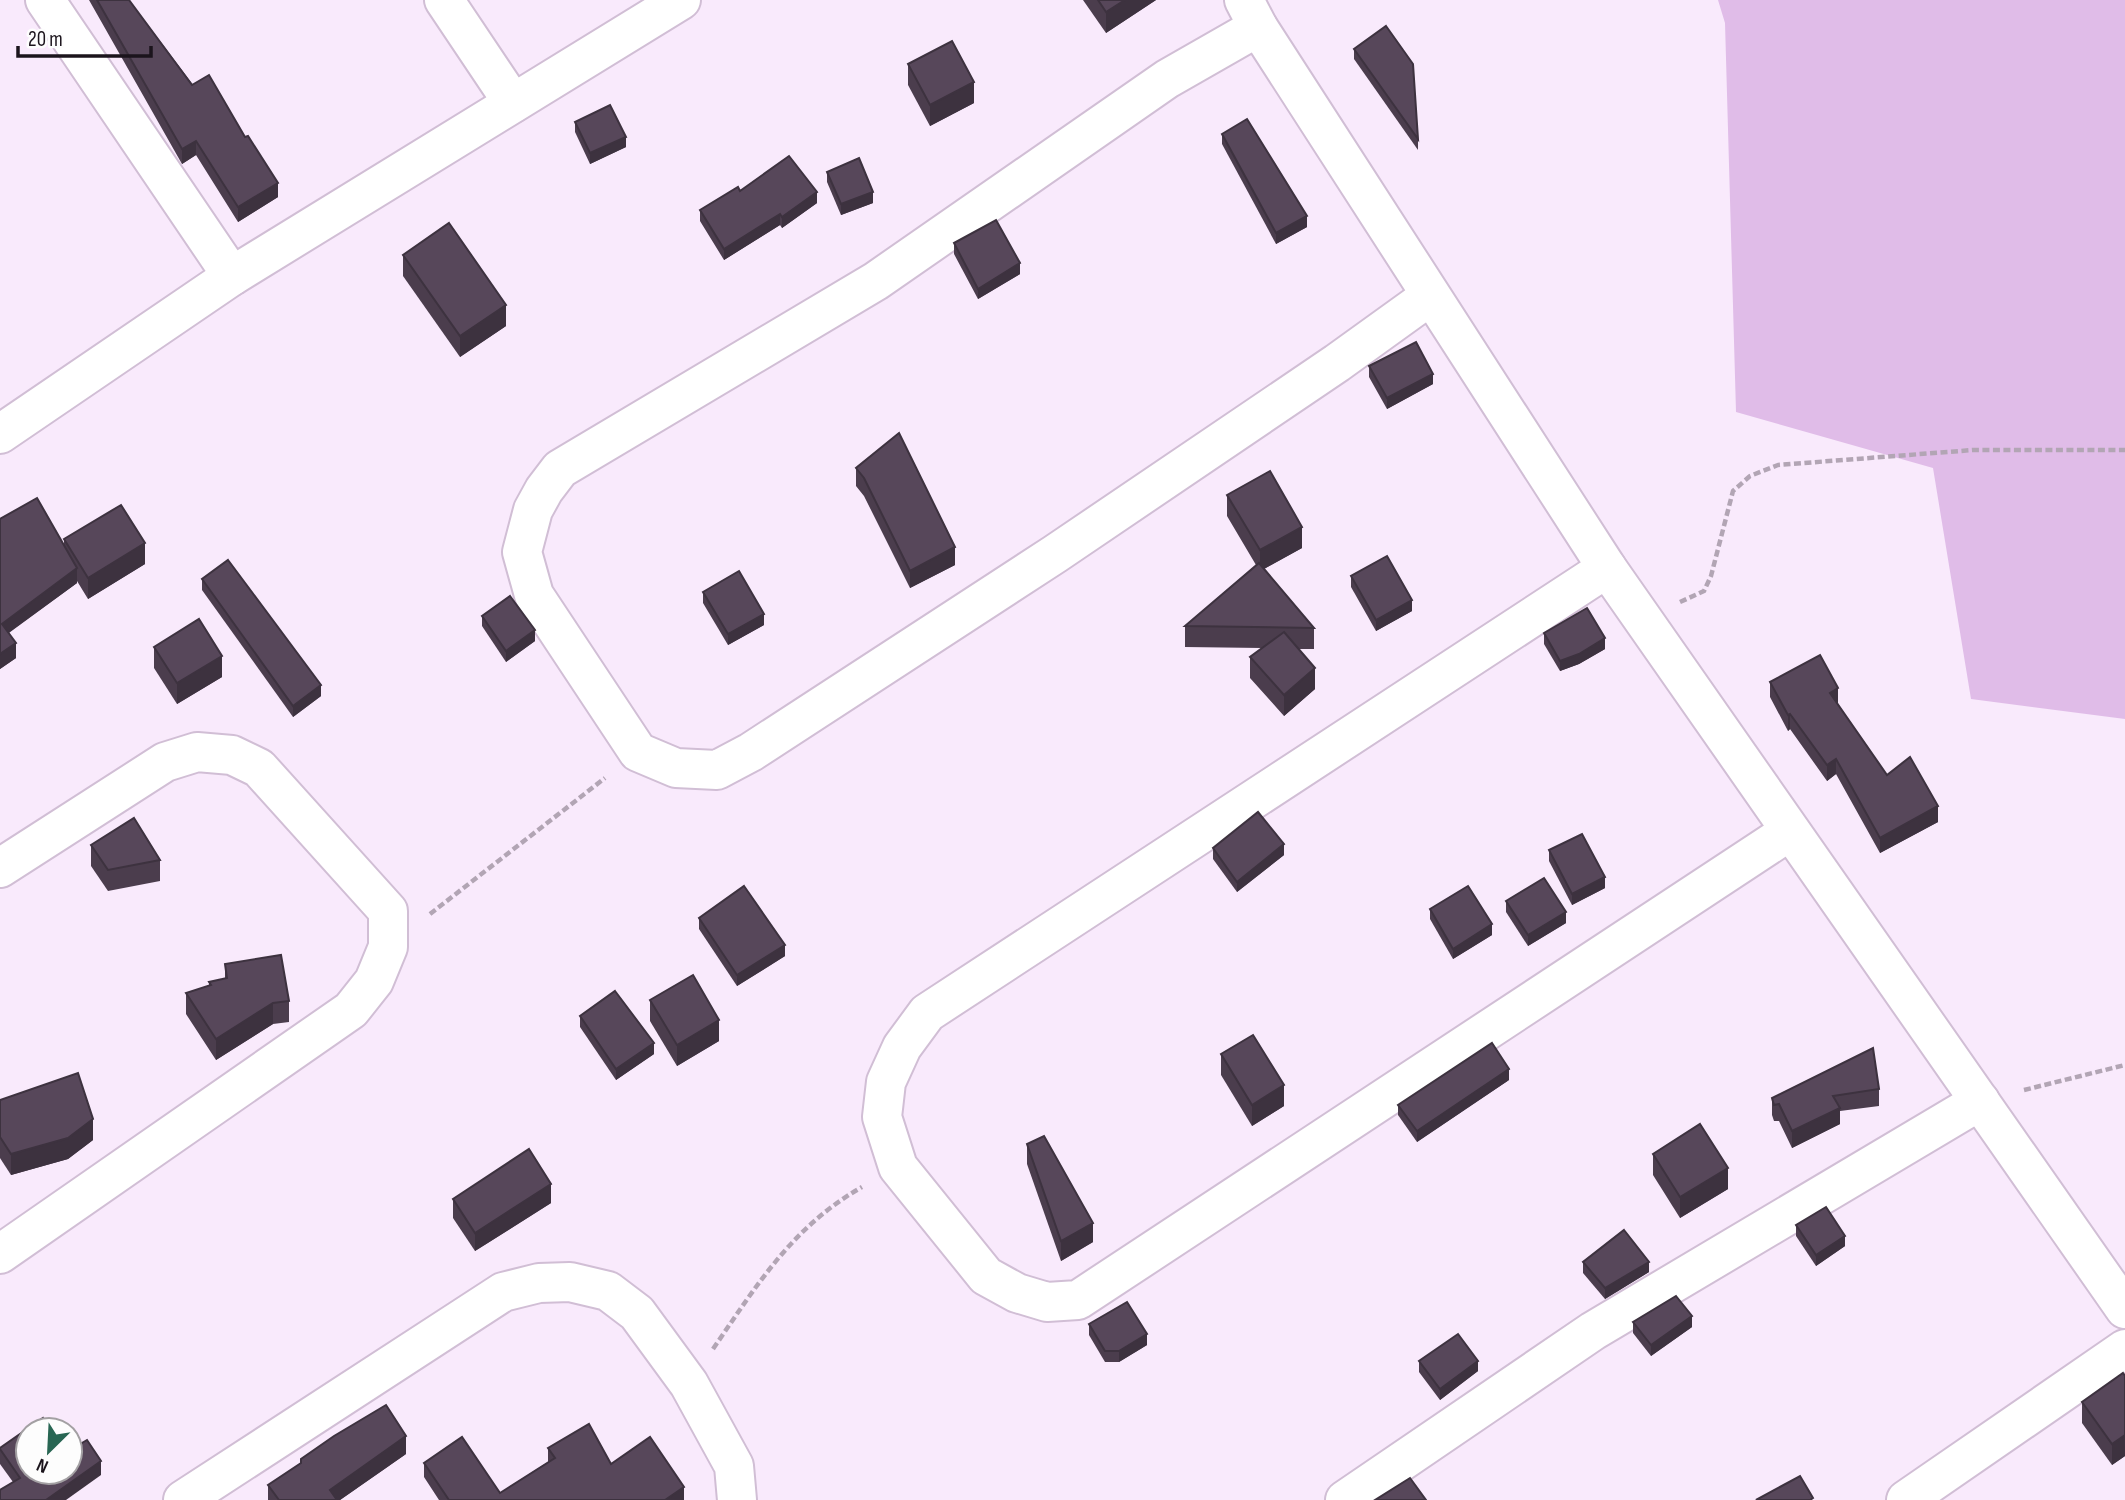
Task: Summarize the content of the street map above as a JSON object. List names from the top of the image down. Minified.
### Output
{"scale_bar":"20 m","north":"bottom left"}
